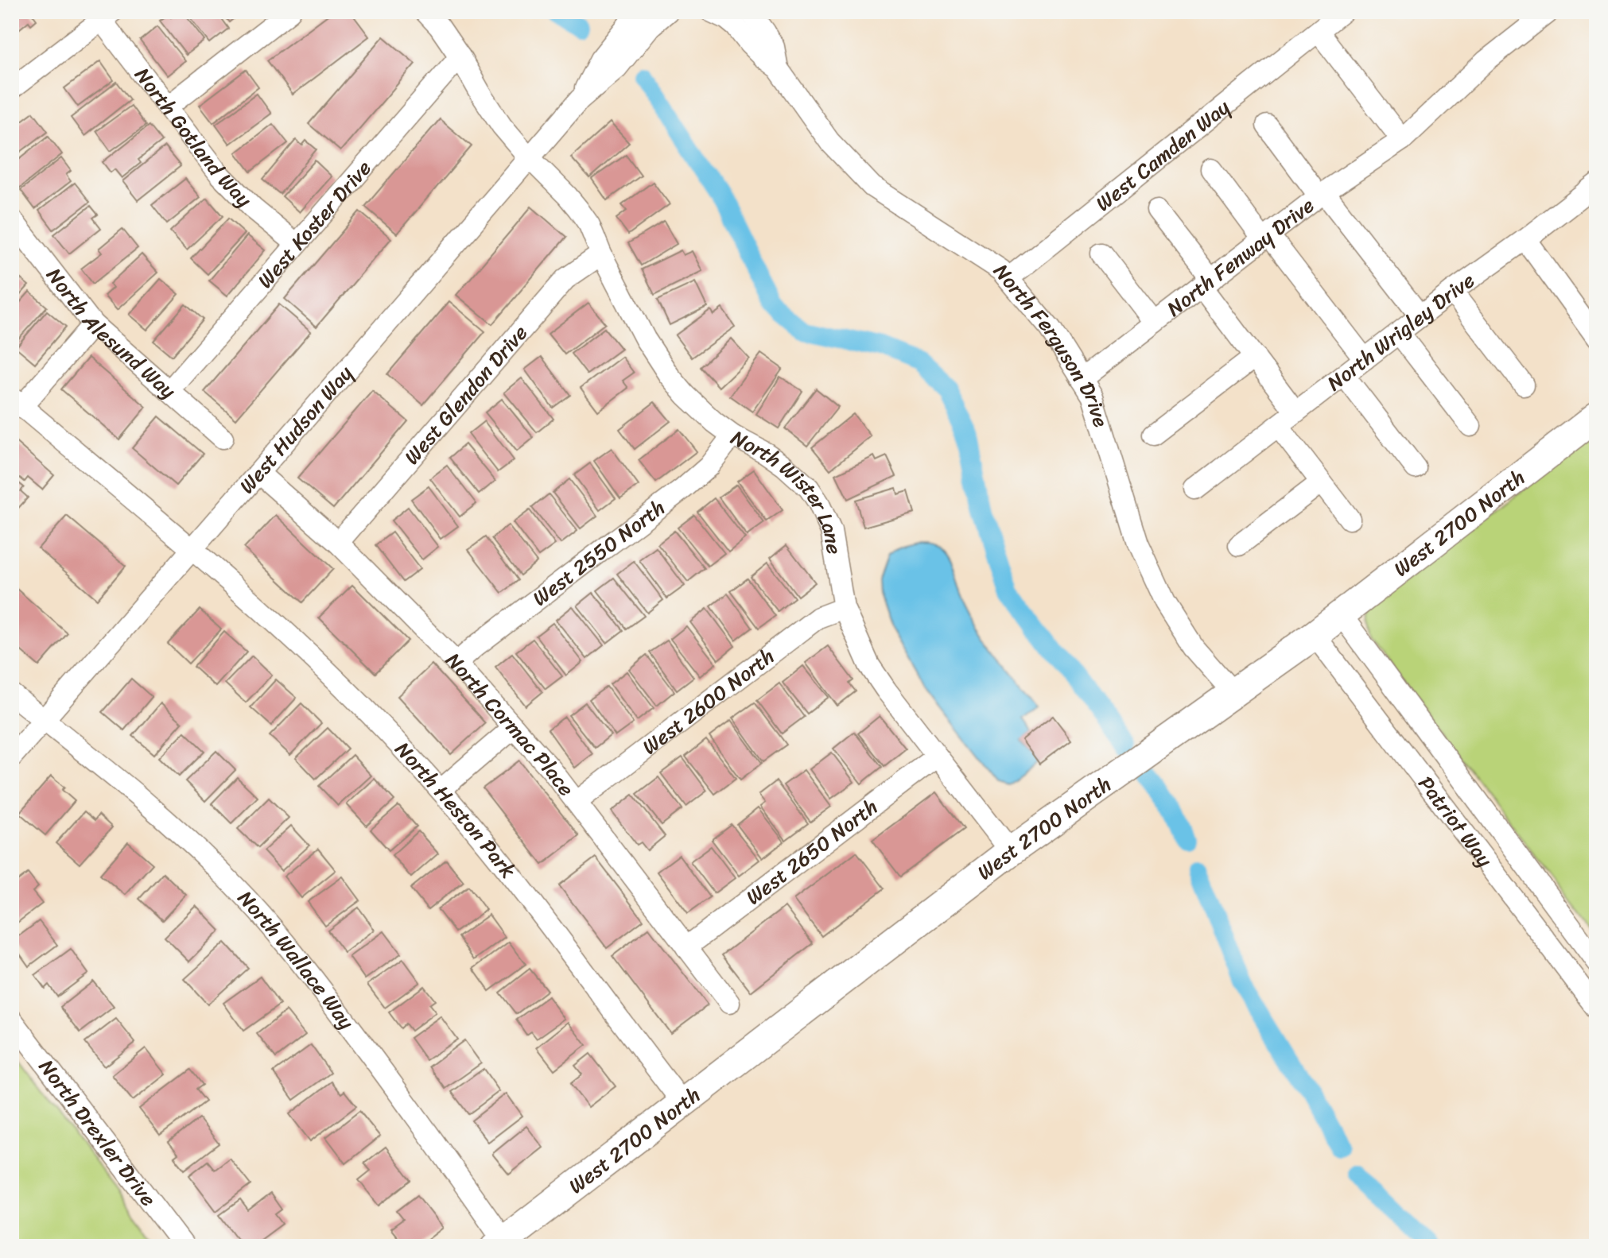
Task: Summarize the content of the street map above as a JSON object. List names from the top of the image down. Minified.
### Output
{"streets":{"street":["North Gotland Way","West Camden Way","West Koster Drive","North Fenway Drive","North Alesund Way","North Wrigley Drive","North Ferguson Drive","West Glendon Drive","West Hudson Way","North Wister Lane","West 2700 North","West 2550 North","West 2600 North","North Cormac Place","North Heston Park","Patriot Way","West 2650 North","North Wallace Way","North Drexler Drive"]},"crossings":[["North Gotland Way","West Koster Drive"],["West Camden Way","North Ferguson Drive"],["West Koster Drive","North Alesund Way"],["West Koster Drive","North Wister Lane"],["North Fenway Drive","North Ferguson Drive"],["North Ferguson Drive","West 2700 North"],["West Glendon Drive","North Wister Lane"],["West Glendon Drive","North Cormac Place"],["West Hudson Way","North Wister Lane"],["West Hudson Way","North Cormac Place"],["West Hudson Way","North Heston Park"],["West Hudson Way","North Wallace Way"],["North Wister Lane","West 2700 North"],["North Wister Lane","West 2550 North"],["North Wister Lane","West 2600 North"],["North Wister Lane","West 2650 North"],["West 2700 North","North Heston Park"],["West 2700 North","Patriot Way"],["West 2700 North","North Wallace Way"],["West 2550 North","North Cormac Place"],["West 2600 North","North Cormac Place"],["North Cormac Place","West 2650 North"]]}
